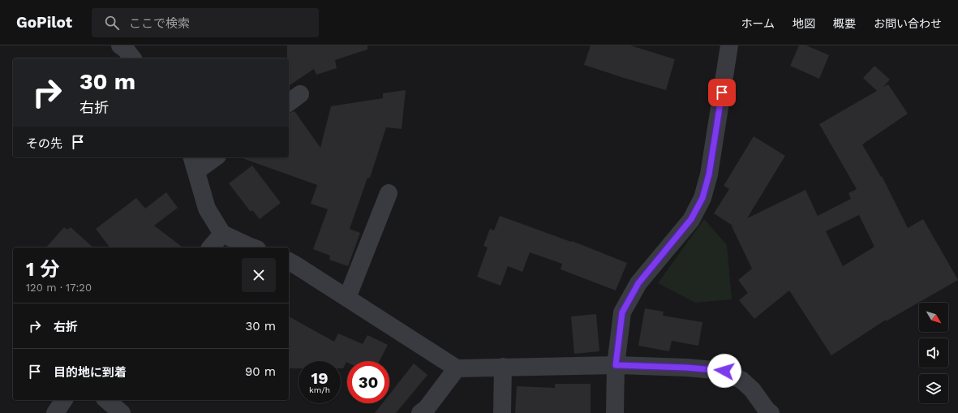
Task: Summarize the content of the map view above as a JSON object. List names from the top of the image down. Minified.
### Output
{"north":"bottom right","page":{"header":"GoPilot","search":"ここで検索","nav":["ホーム","地図","概要","お問い合わせ"],"turn":["30 m","右折"],"then":"その先","heading":["1 分","120 m · 17:20"],"list":[{"name":"右折","value":"30 m"},{"name":"目的地に到着","value":"90 m"}],"speed":"19 km/h","limit":"30"}}
